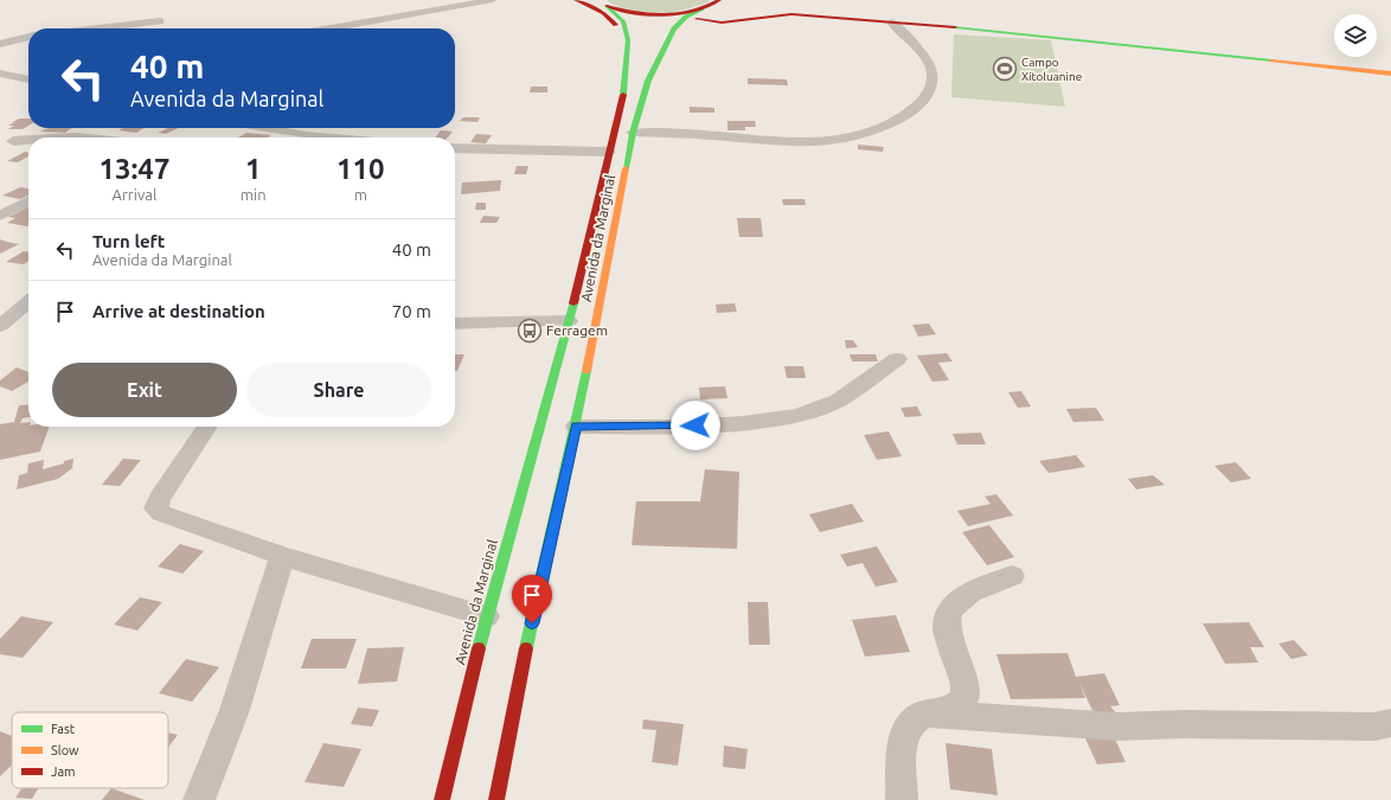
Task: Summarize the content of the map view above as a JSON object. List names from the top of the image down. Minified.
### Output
{"streets":{"main road":["Avenida da Marginal"]},"places":{"sports":["Campo Xitoluanine"],"bus stop":["Ferragem"]},"legend":["Fast","Slow","Jam"],"page":{"turn":["40 m","Avenida da Marginal"],"eta":["13:47","Arrival","1","min","110","m"],"list":[{"name":"Turn left","note":"Avenida da Marginal","value":"40 m"},{"name":"Arrive at destination","value":"70 m"}],"buttons":["Exit","Share"]}}
